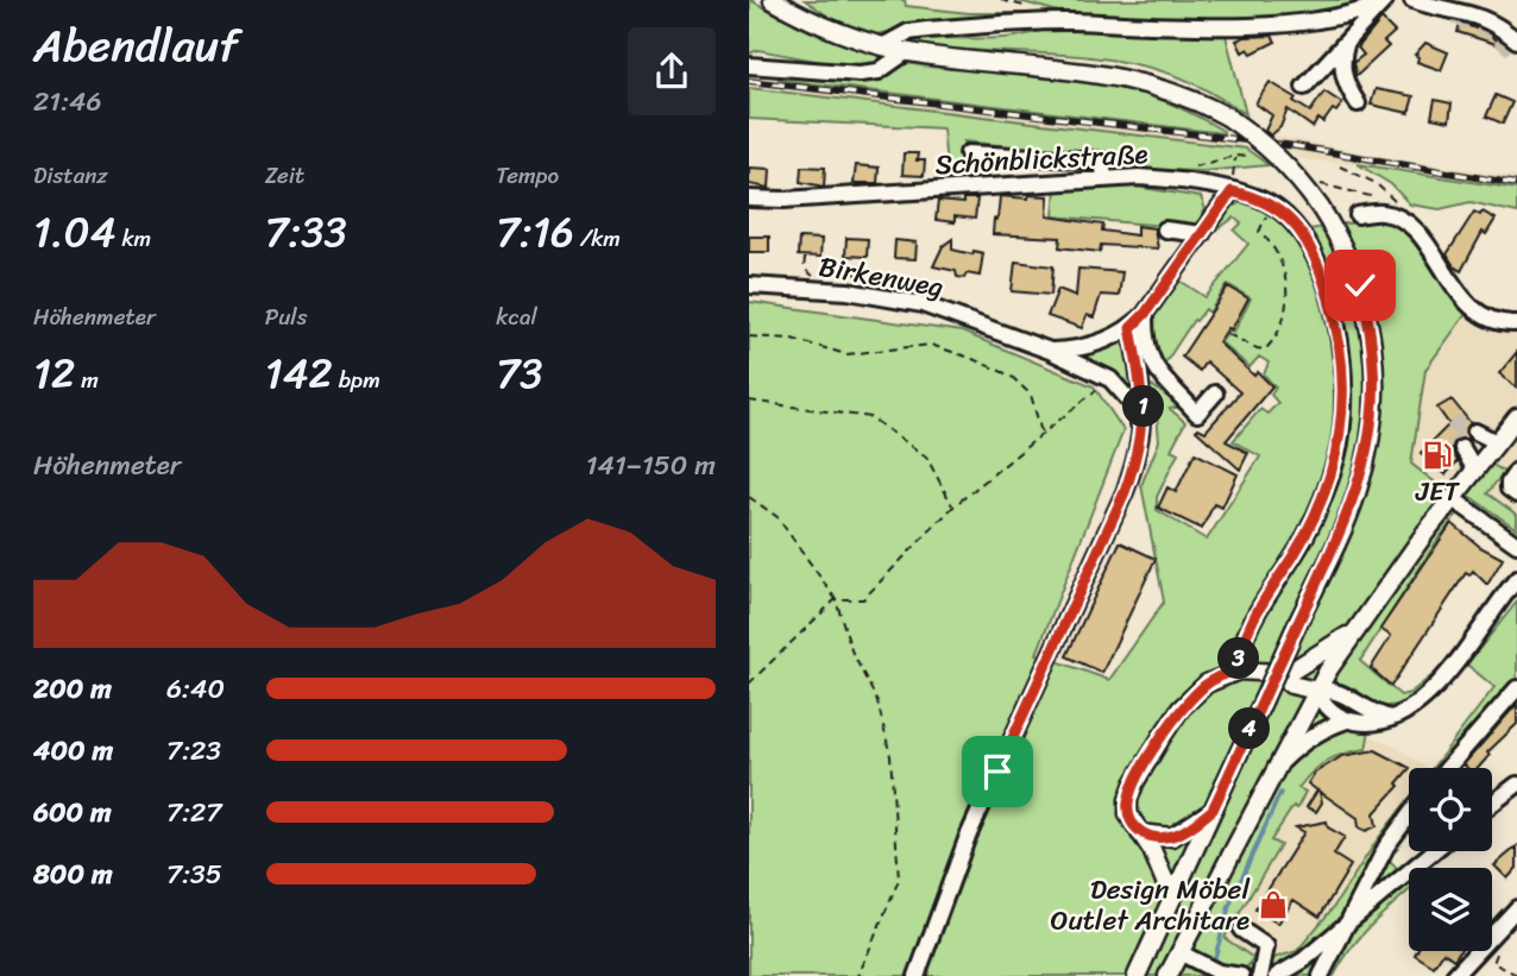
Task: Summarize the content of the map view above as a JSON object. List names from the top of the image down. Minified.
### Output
{"streets":{"street":["Schönblickstraße","Birkenweg"]},"places":{"fuel station":["JET"],"shop":["Design Möbel Outlet Architare"]},"page":{"heading":["Abendlauf","21:46"],"stats":[["Distanz","1.04 km"],["Zeit","7:33"],["Tempo","7:16 /km"],["Höhenmeter","12 m"],["Puls","142 bpm"],["kcal","73"]],"pins":["1","3","4"],"chart":["Höhenmeter","141–150 m"],"list":[{"name":"200 m","note":"6:40"},{"name":"400 m","note":"7:23"},{"name":"600 m","note":"7:27"},{"name":"800 m","note":"7:35"}]}}
